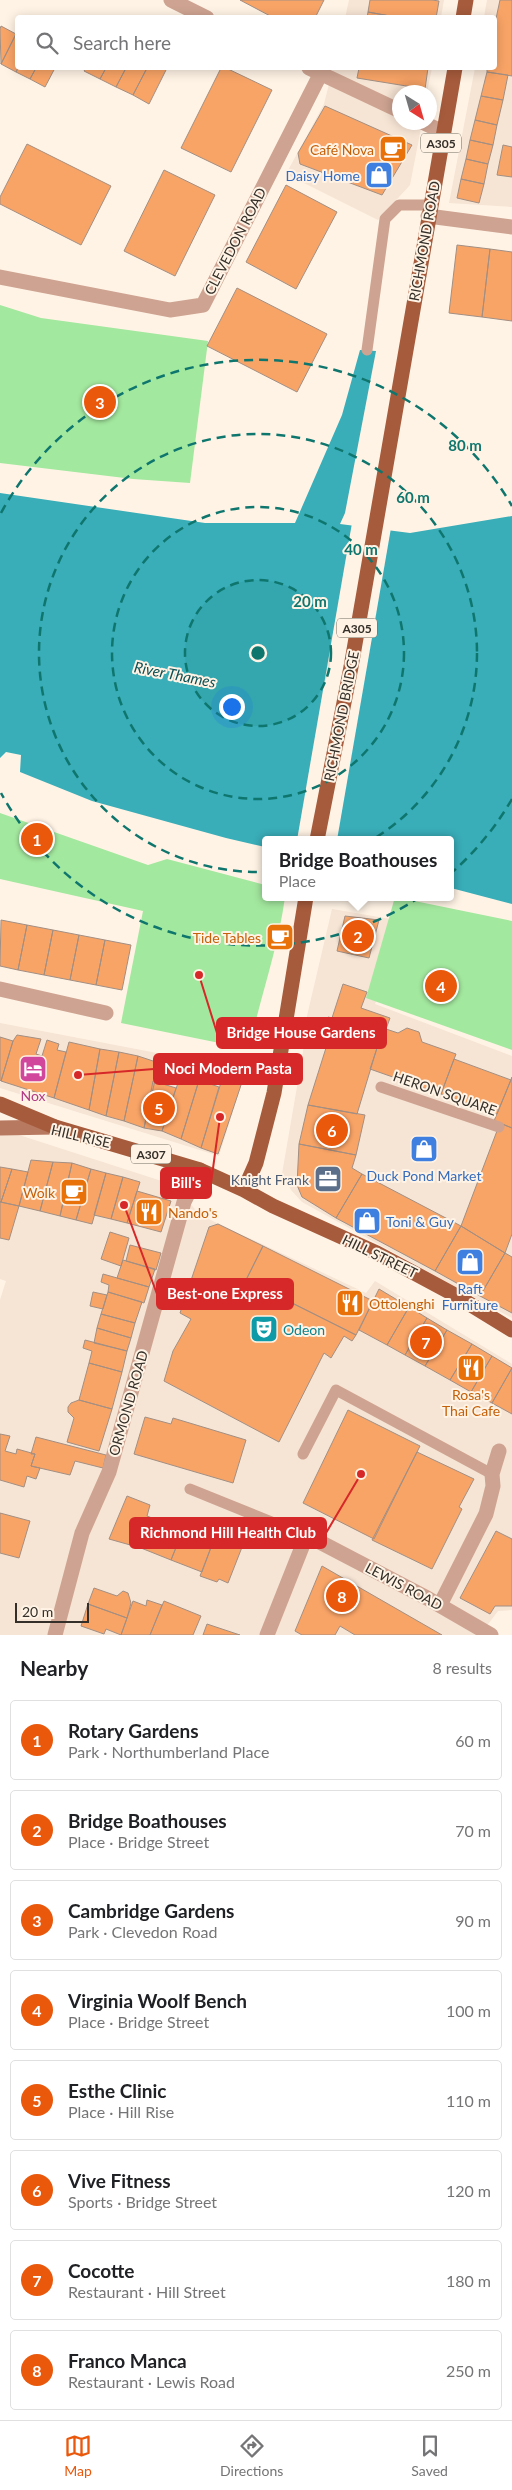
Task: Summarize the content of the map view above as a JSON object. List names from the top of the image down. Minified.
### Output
{"streets":{"main road":["A305","RICHMOND ROAD","RICHMOND BRIDGE","HILL RISE","A307","HILL STREET"],"street":["CLEVEDON ROAD","ORMOND ROAD","LEWIS ROAD"],"lane":["HERON SQUARE"]},"crossings":[["RICHMOND ROAD","RICHMOND BRIDGE"],["HILL RISE","A307"],["HILL RISE","HILL STREET"],["HILL RISE","ORMOND ROAD"]],"water":["River Thames"],"places":{"cafe":["Café Nova","Tide Tables","Wolk"],"shop":["Daisy Home","Duck Pond Market","Toni & Guy","Raft Furniture"],"other":["Bridge House Gardens","Noci Modern Pasta","Bill's","Best-one Express","Richmond Hill Health Club"],"hotel":["Nox"],"office":["Knight Frank"],"restaurant":["Nando's","Ottolenghi","Rosa's Thai Cafe"],"theatre":["Odeon"]},"scale_bar":"20 m","north":"bottom right","page":{"search":"Search here","pins":["3","1","2","4","5","6","7","8"],"popup":["Bridge Boathouses","Place"],"scale":"20 m","heading":["Nearby","8 results"],"list":[{"mark":"1","name":"Rotary Gardens","note":"Park · Northumberland Place","value":"60 m"},{"mark":"2","name":"Bridge Boathouses","note":"Place · Bridge Street","value":"70 m"},{"mark":"3","name":"Cambridge Gardens","note":"Park · Clevedon Road","value":"90 m"},{"mark":"4","name":"Virginia Woolf Bench","note":"Place · Bridge Street","value":"100 m"},{"mark":"5","name":"Esthe Clinic","note":"Place · Hill Rise","value":"110 m"},{"mark":"6","name":"Vive Fitness","note":"Sports · Bridge Street","value":"120 m"},{"mark":"7","name":"Cocotte","note":"Restaurant · Hill Street","value":"180 m"},{"mark":"8","name":"Franco Manca","note":"Restaurant · Lewis Road","value":"250 m"}],"nav":["Map","Directions","Saved"]},"rings":["80 m","60 m","40 m","20 m"]}
